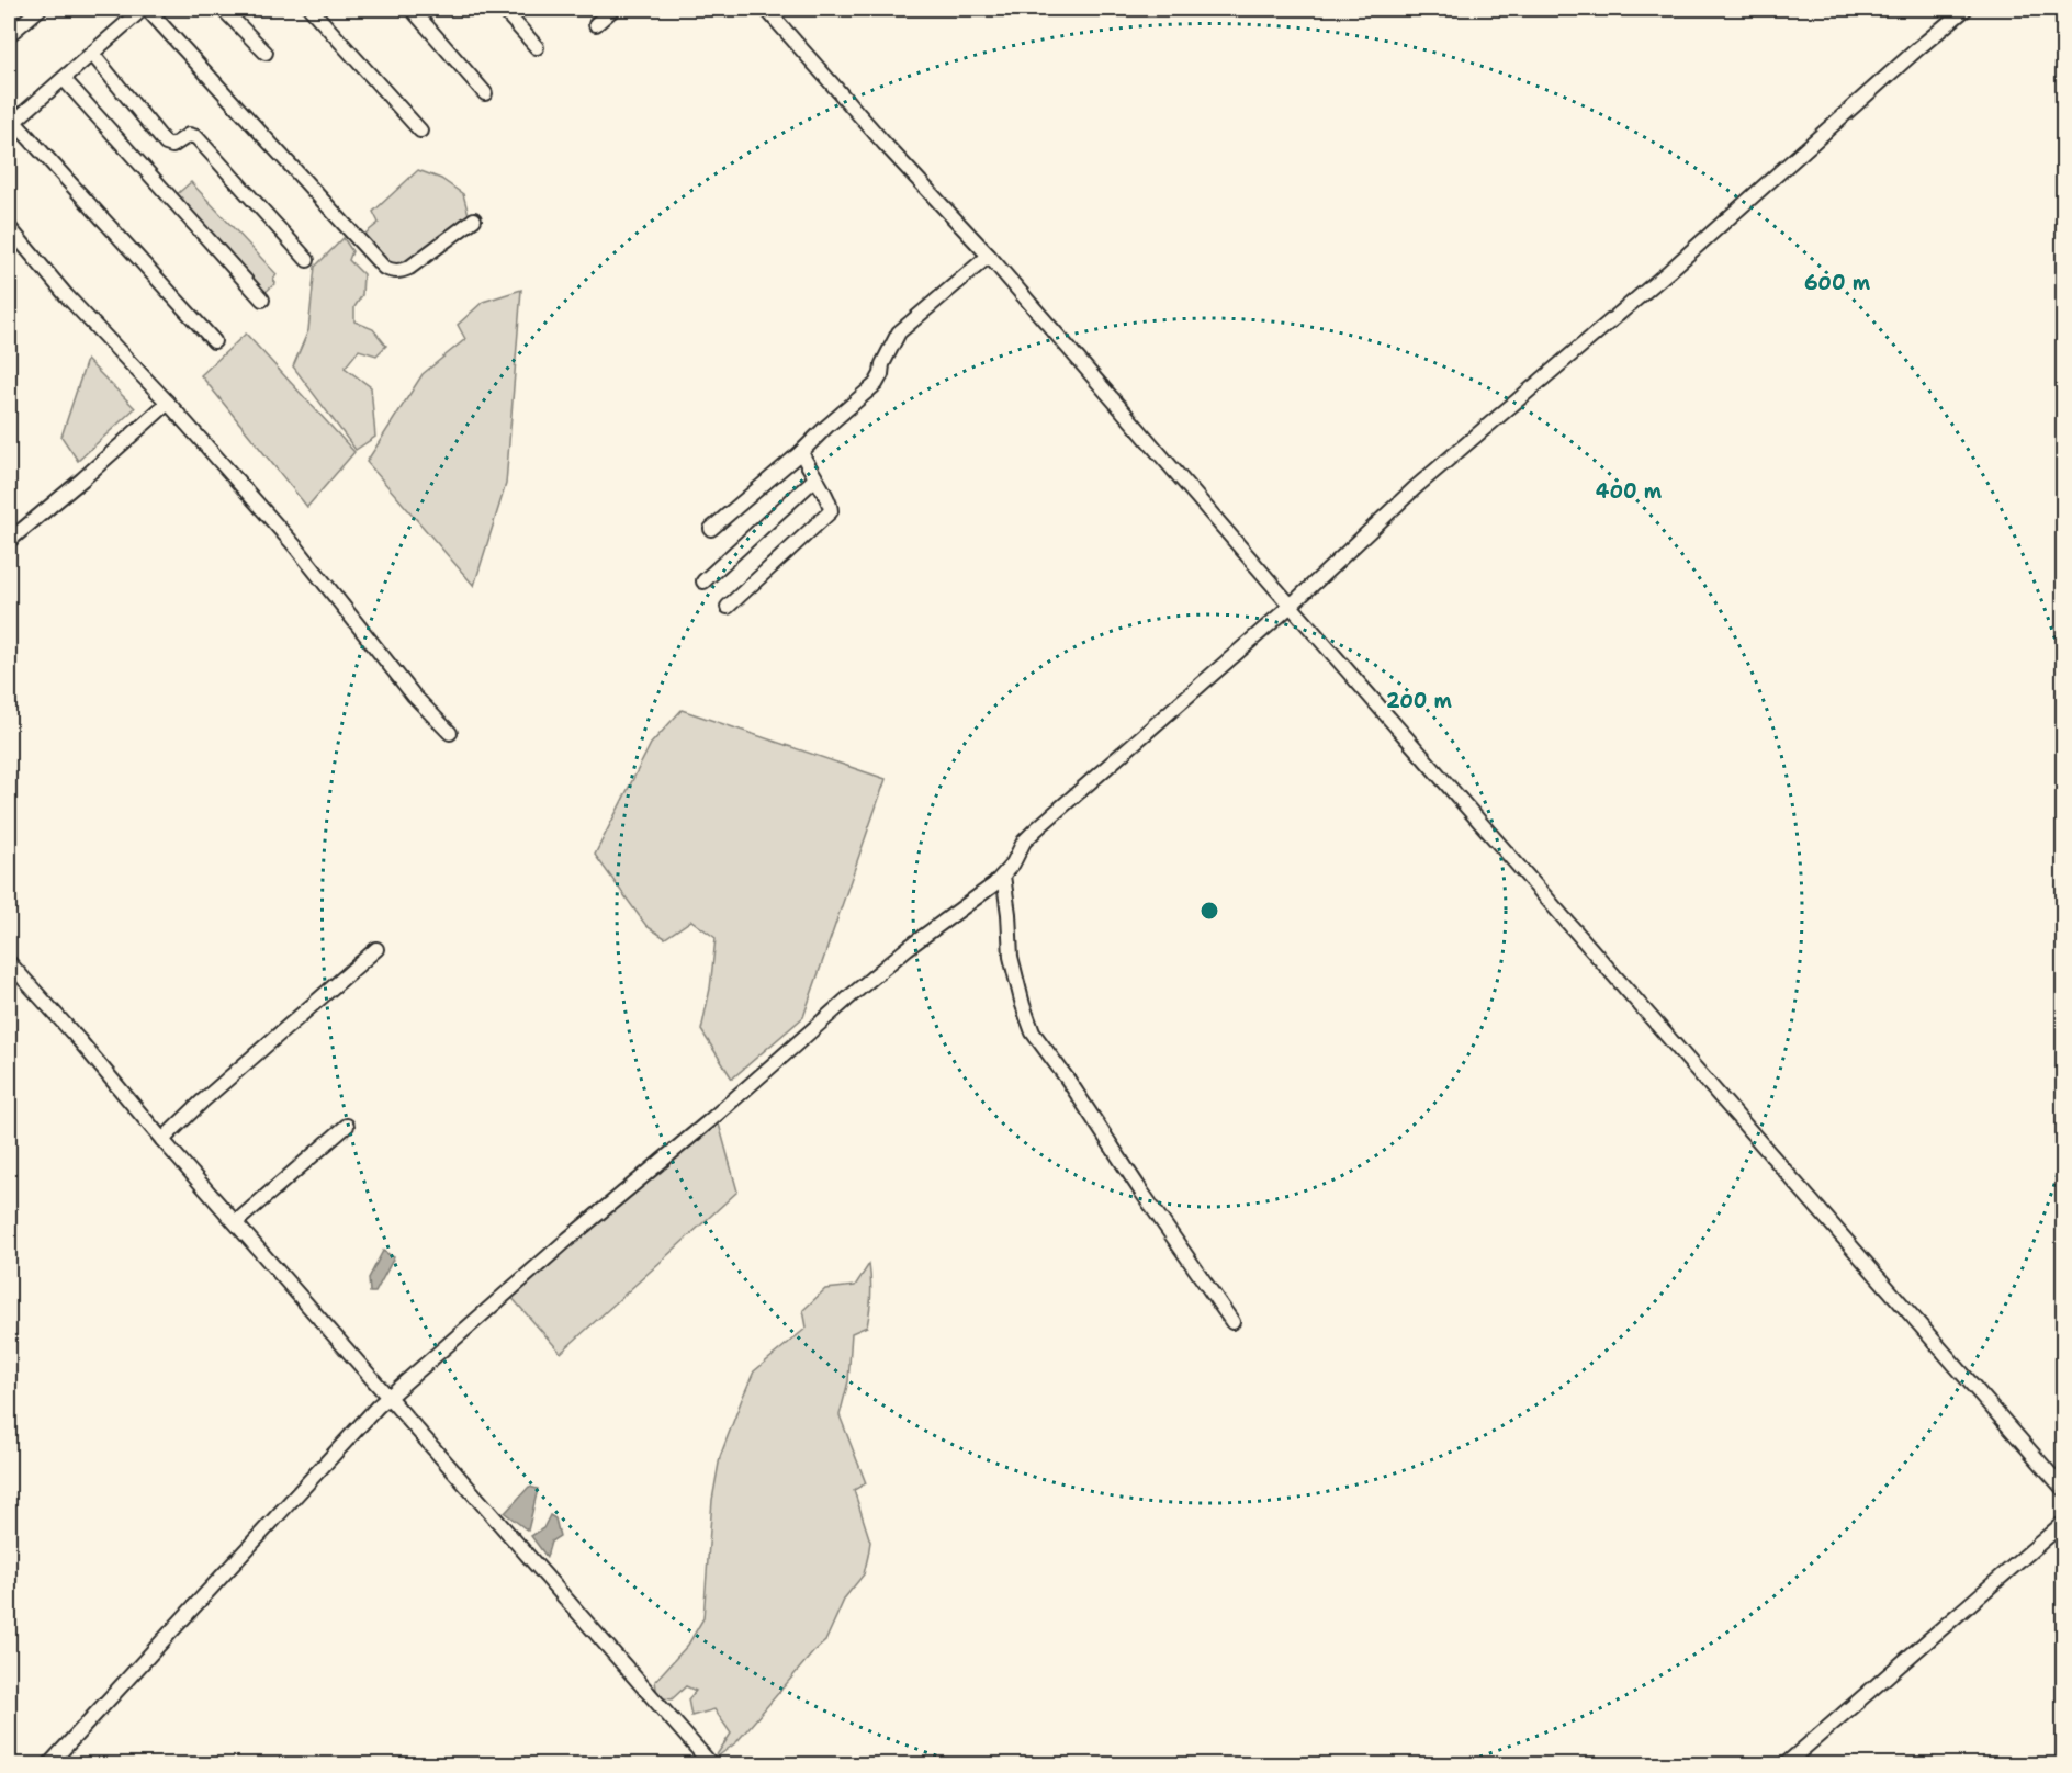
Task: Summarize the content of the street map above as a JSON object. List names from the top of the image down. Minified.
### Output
{"rings":["600 m","400 m","200 m"]}
